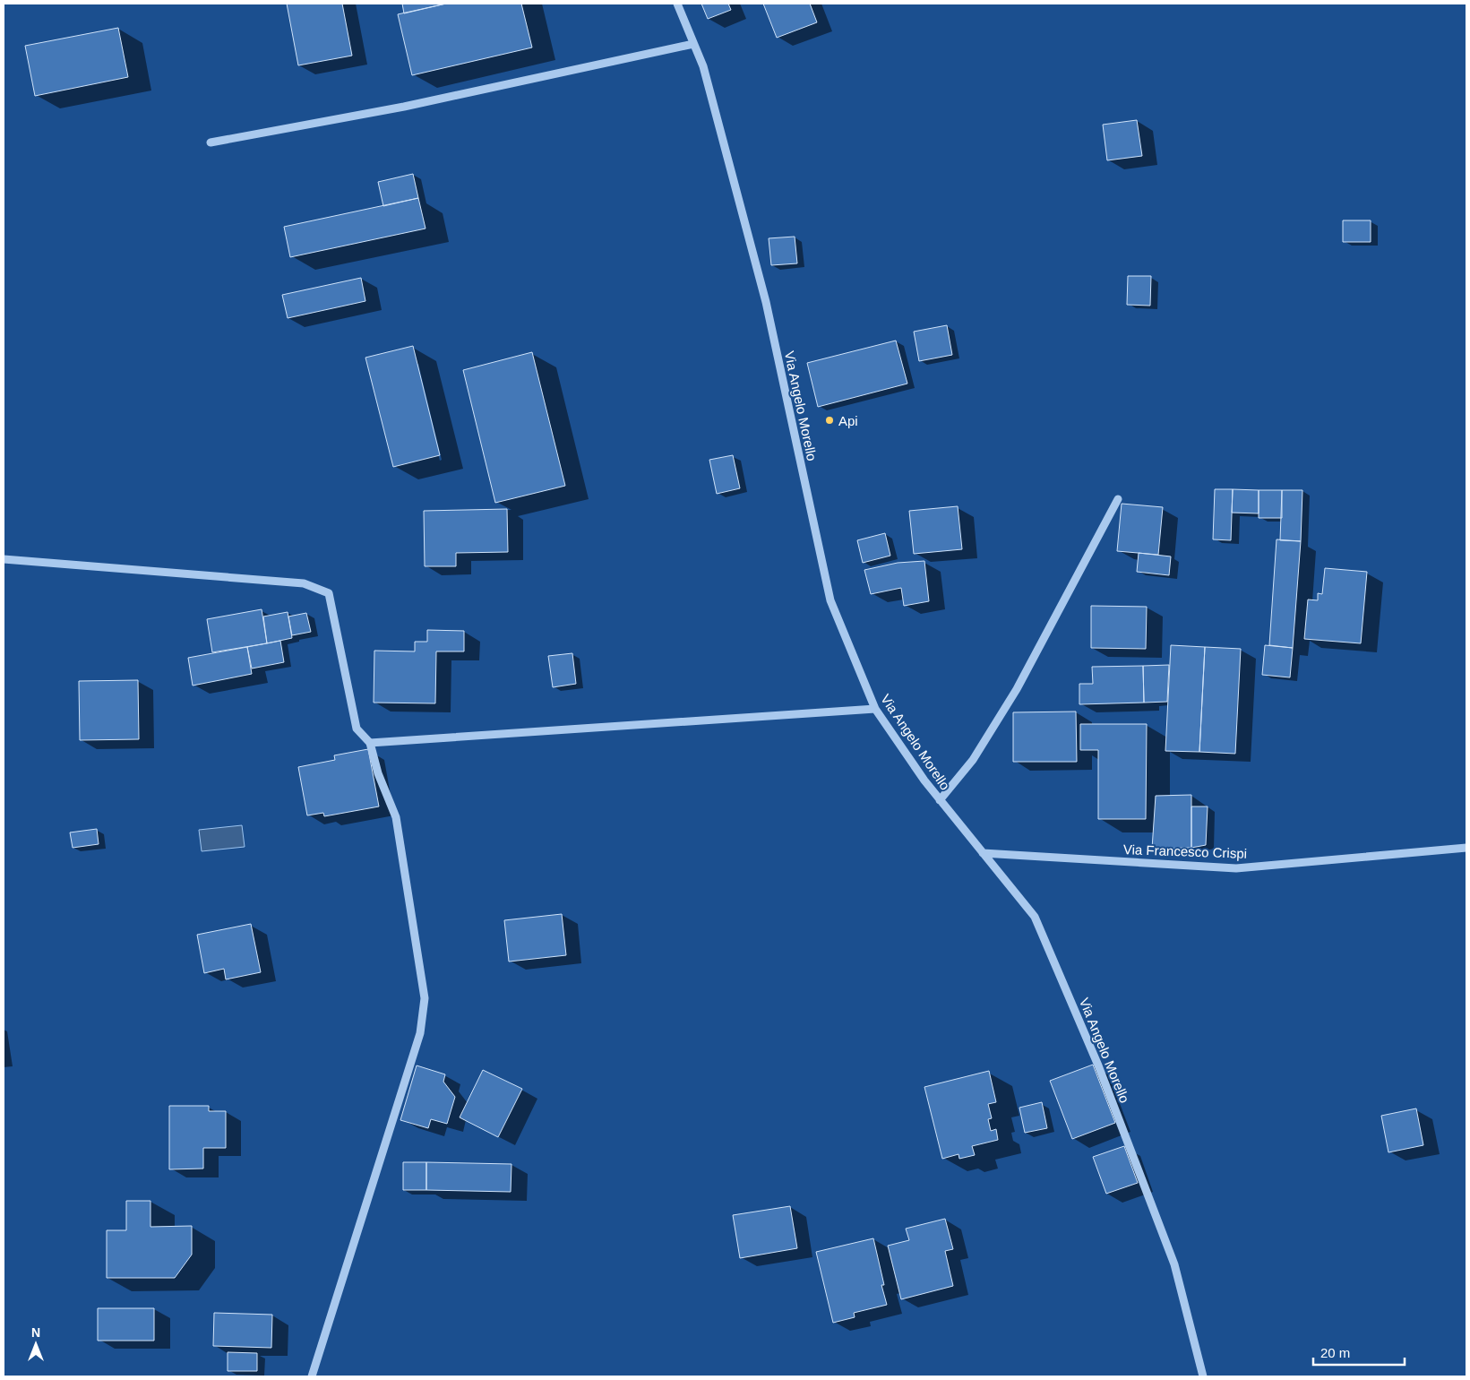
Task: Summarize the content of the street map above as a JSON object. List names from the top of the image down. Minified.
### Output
{"streets":{"street":["Via Angelo Morello","Via Francesco Crispi"]},"crossings":[["Via Angelo Morello","Via Francesco Crispi"]],"places":["Api"],"scale_bar":"20 m","north":"top"}
